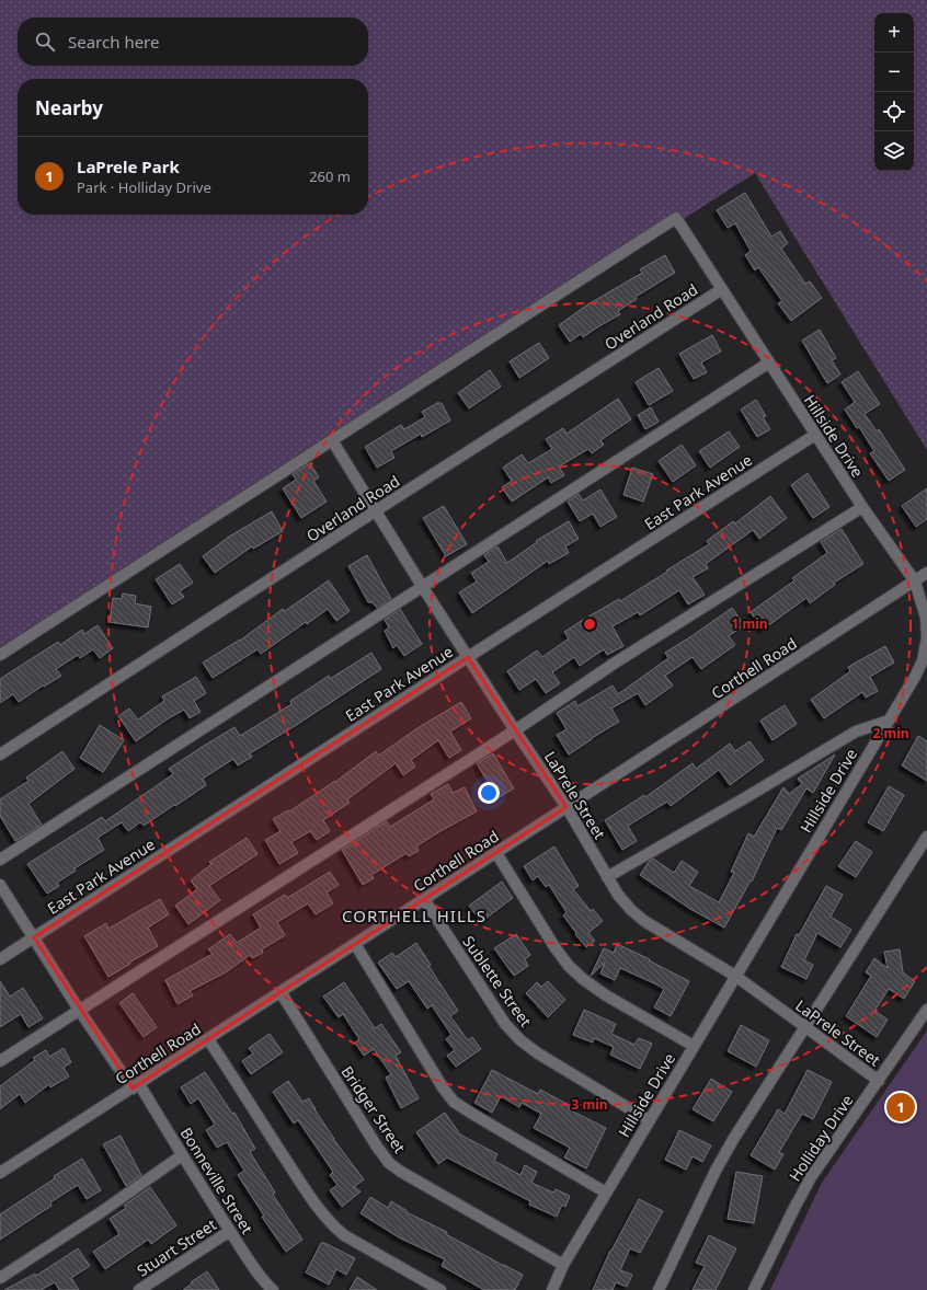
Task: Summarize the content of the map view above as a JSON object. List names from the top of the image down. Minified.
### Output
{"streets":{"street":["Overland Road","Hillside Drive","East Park Avenue","Corthell Road","LaPrele Street","Sublette Street","Bridger Street","Holliday Drive","Bonneville Street","Stuart Street"]},"crossings":[["Overland Road","Hillside Drive"],["Overland Road","LaPrele Street"],["Hillside Drive","East Park Avenue"],["Hillside Drive","Corthell Road"],["Hillside Drive","LaPrele Street"],["Hillside Drive","Sublette Street"],["Hillside Drive","Bridger Street"],["East Park Avenue","LaPrele Street"],["East Park Avenue","Bonneville Street"],["Corthell Road","LaPrele Street"],["Corthell Road","Sublette Street"],["Corthell Road","Bridger Street"],["Corthell Road","Bonneville Street"],["LaPrele Street","Holliday Drive"],["Bonneville Street","Stuart Street"]],"districts":["CORTHELL HILLS"],"page":{"map_buttons":["+","−"],"search":"Search here","heading":"Nearby","list":[{"mark":"1","name":"LaPrele Park","note":"Park · Holliday Drive","value":"260 m"}],"pins":"1"},"rings":["1 min","2 min","3 min"]}
